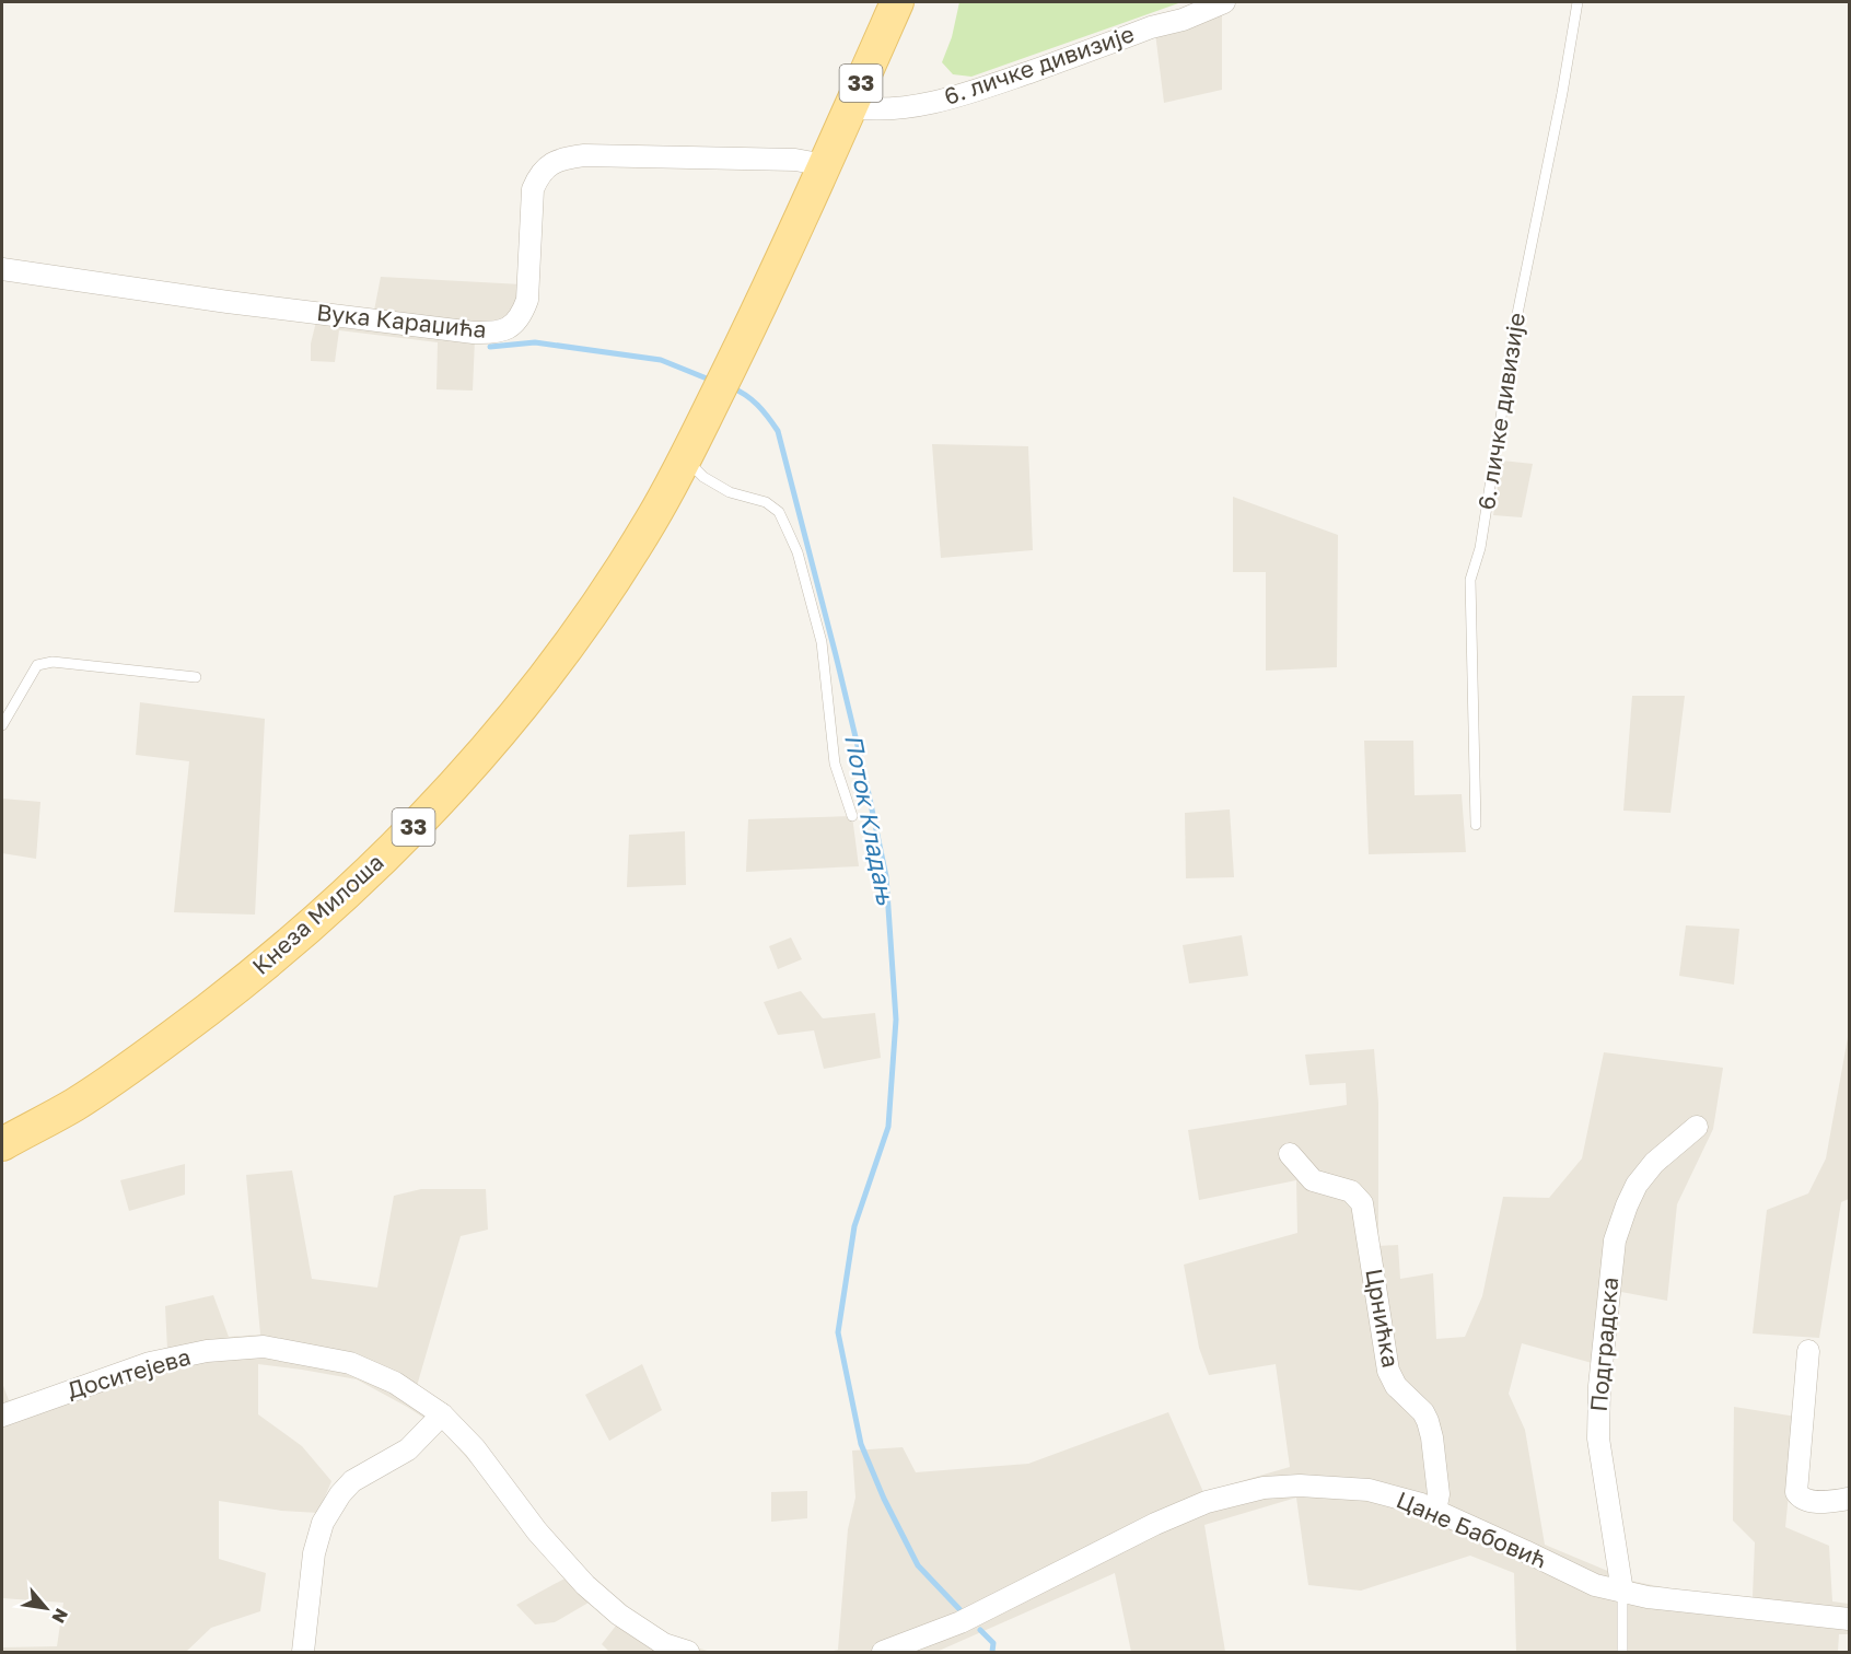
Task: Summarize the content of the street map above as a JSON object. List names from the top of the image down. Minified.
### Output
{"streets":{"main road":["33","Кнеза Милоша"],"street":["6. личке дивизије","Вука Караџића","Црнићка","Подградска","Доситејева","Цане Бабовић"]},"crossings":[["6. личке дивизије","33"],["33","Вука Караџића"],["33","Кнеза Милоша"],["Вука Караџића","Кнеза Милоша"],["Црнићка","Цане Бабовић"],["Подградска","Цане Бабовић"]],"water":["Поток Кладањ"],"north":"bottom right"}
